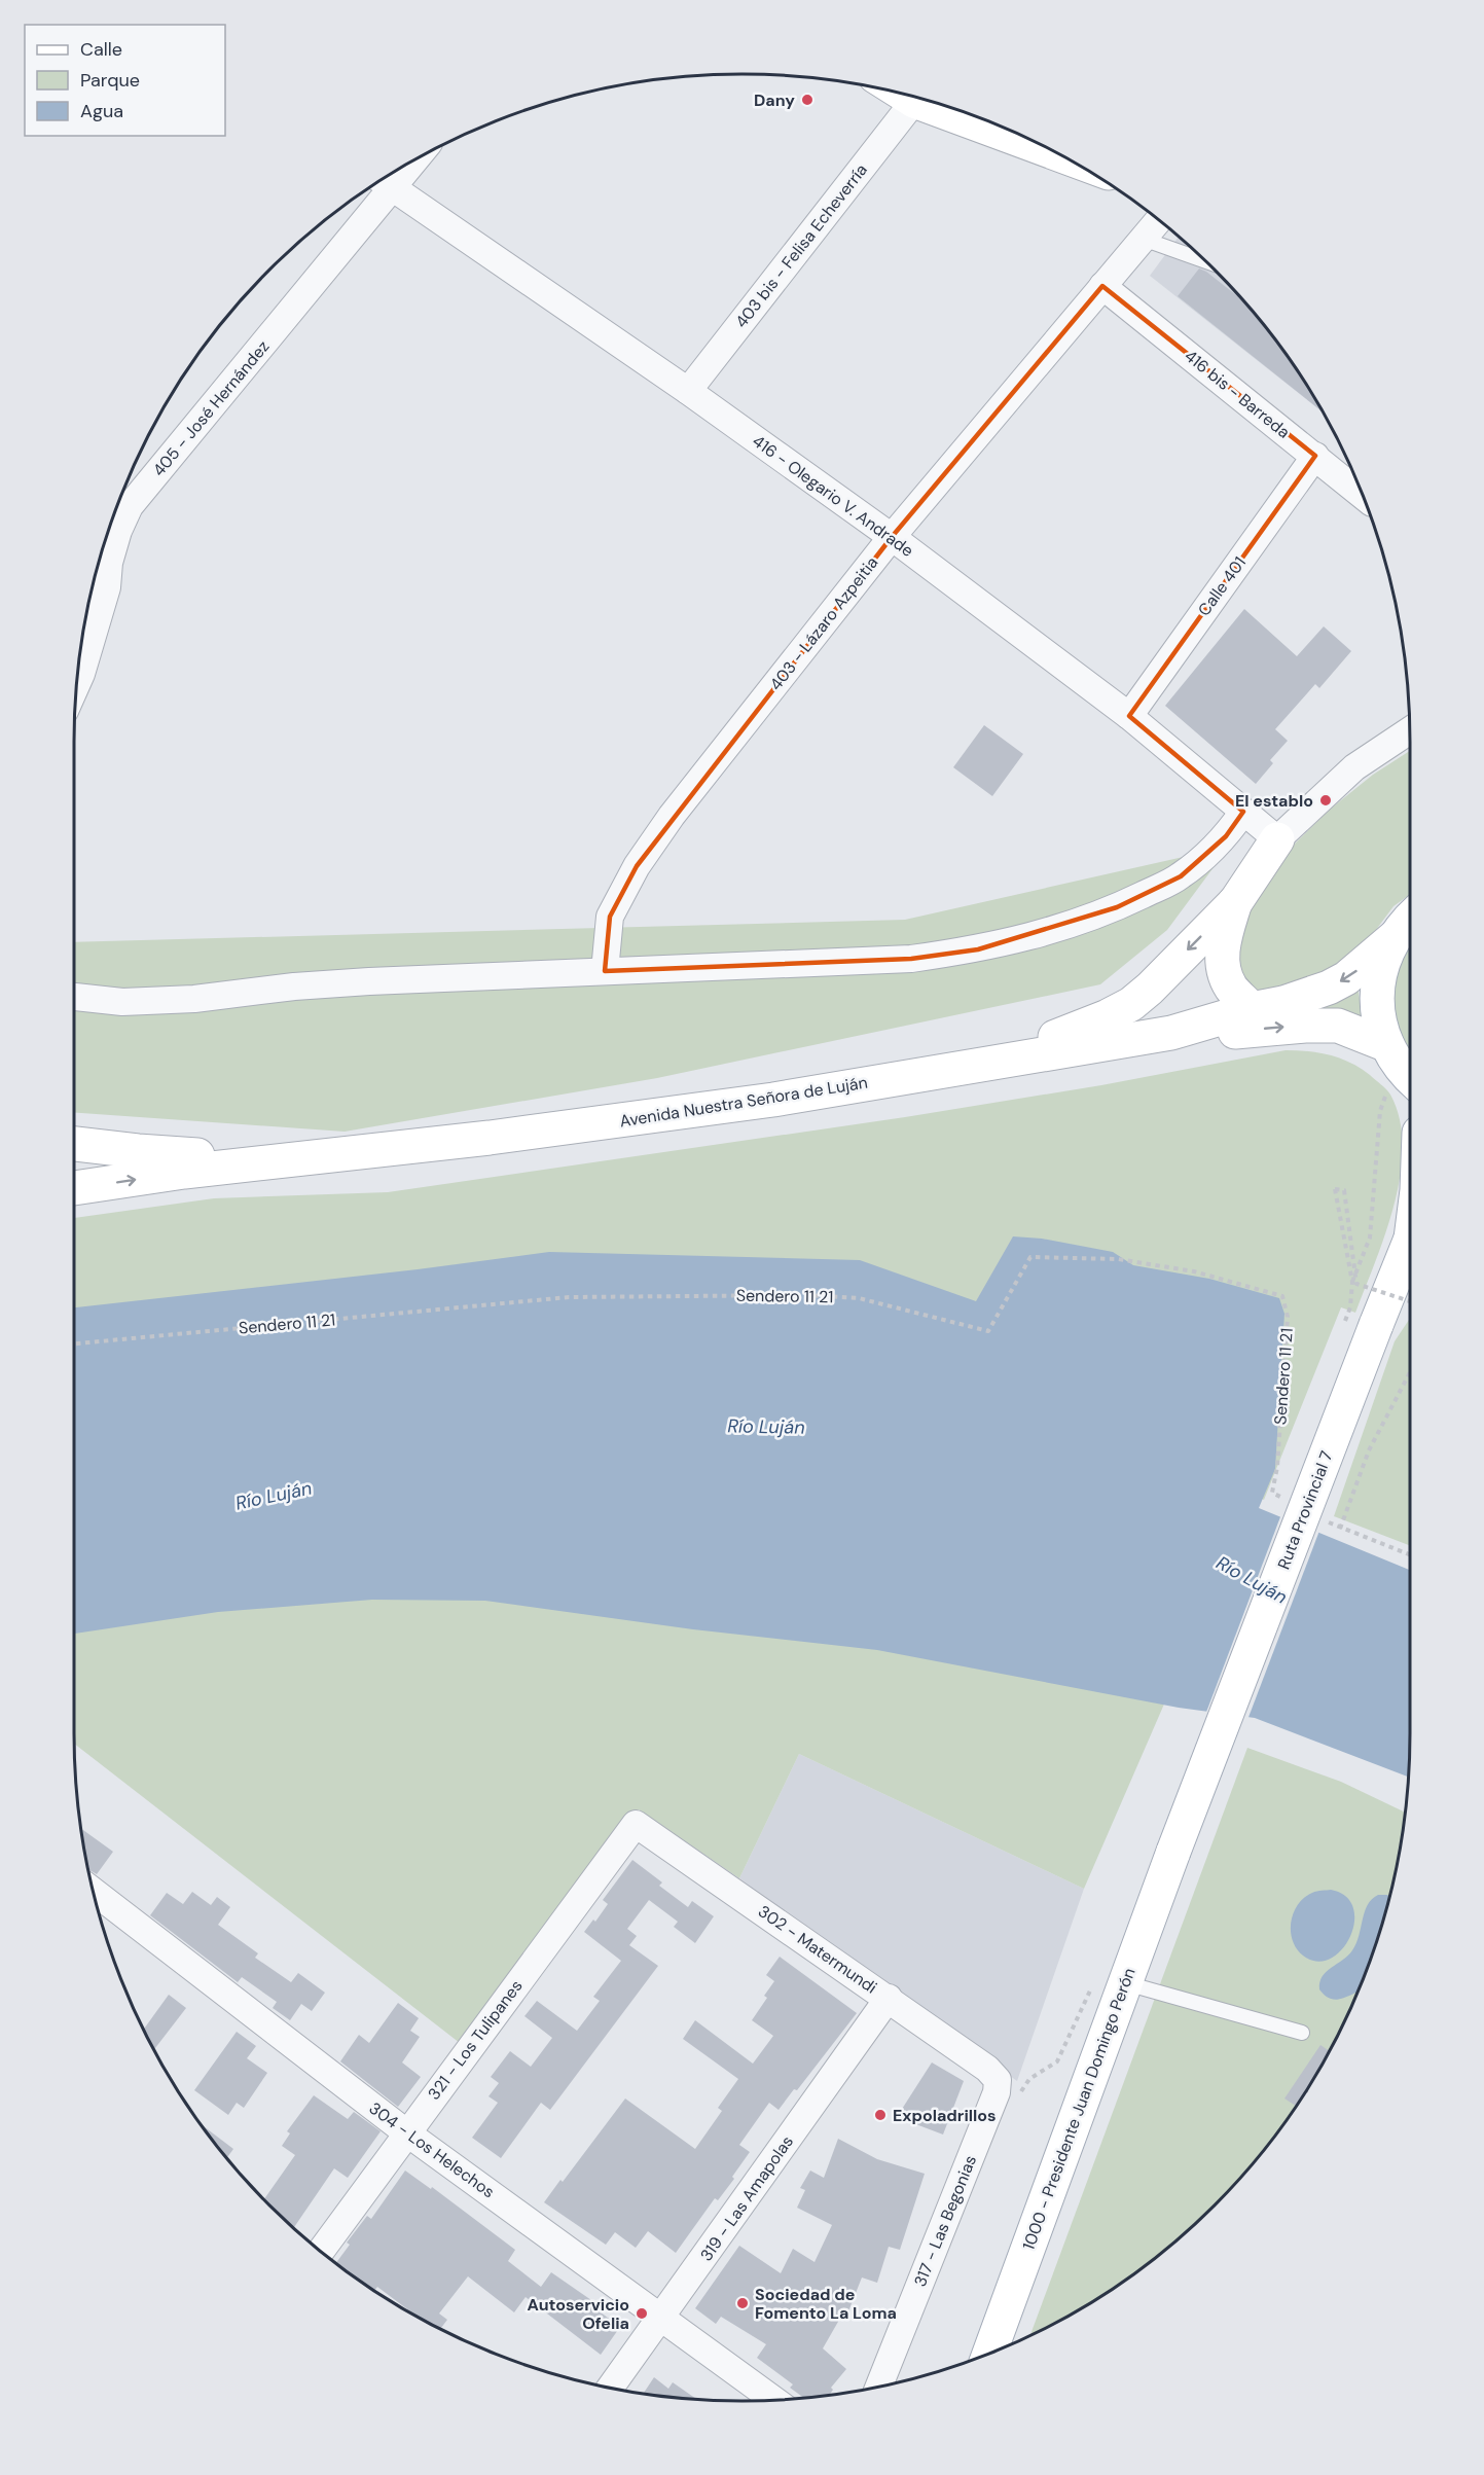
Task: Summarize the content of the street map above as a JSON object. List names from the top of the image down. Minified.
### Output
{"streets":{"main road":["Avenida Nuestra Señora de Luján","Ruta Provincial 7","1000 - Presidente Juan Domingo Perón"],"street":["403 bis - Felisa Echeverría","416 bis - Barreda","405 - José Hernández","416 - Olegario V. Andrade","Calle 401","403 - Lázaro Azpeitia","302 - Matermundi","321 - Los Tulipanes","304 - Los Helechos","319 - Las Amapolas","317 - Las Begonias"],"path":["Sendero 11 21"]},"crossings":[["403 bis - Felisa Echeverría","416 - Olegario V. Andrade"],["416 bis - Barreda","Calle 401"],["416 bis - Barreda","403 - Lázaro Azpeitia"],["405 - José Hernández","416 - Olegario V. Andrade"],["416 - Olegario V. Andrade","Calle 401"],["416 - Olegario V. Andrade","403 - Lázaro Azpeitia"],["Ruta Provincial 7","1000 - Presidente Juan Domingo Perón"],["302 - Matermundi","321 - Los Tulipanes"],["302 - Matermundi","319 - Las Amapolas"],["302 - Matermundi","317 - Las Begonias"],["321 - Los Tulipanes","304 - Los Helechos"],["304 - Los Helechos","319 - Las Amapolas"]],"water":["Río Luján"],"places":["Dany","El establo","Expoladrillos","Sociedad de Fomento La Loma","Autoservicio Ofelia"],"legend":["Calle","Parque","Agua"]}
